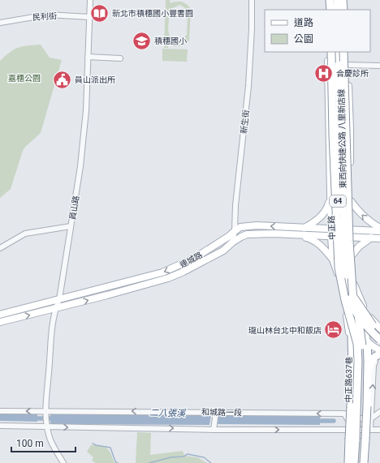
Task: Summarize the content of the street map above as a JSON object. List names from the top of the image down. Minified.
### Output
{"streets":{"highway":["東西向快速公路 八里新店線","64"],"main road":["中正路","連城路"],"street":["民利街","新生街","員山路","中正路637巷","和城路一段"]},"crossings":[["民利街","員山路"],["新生街","連城路"],["員山路","連城路"],["員山路","和城路一段"],["中正路","連城路"],["中正路637巷","和城路一段"]],"water":["二八張溪"],"parks":["嘉穗公園"],"places":{"library":["新北市積穗國小豐書園"],"school or university":["積穗國小"],"hospital":["合慶診所"],"public building":["員山派出所"],"hotel":["瓏山林台北中和飯店"]},"legend":["道路","公園"],"scale_bar":"100 m"}
